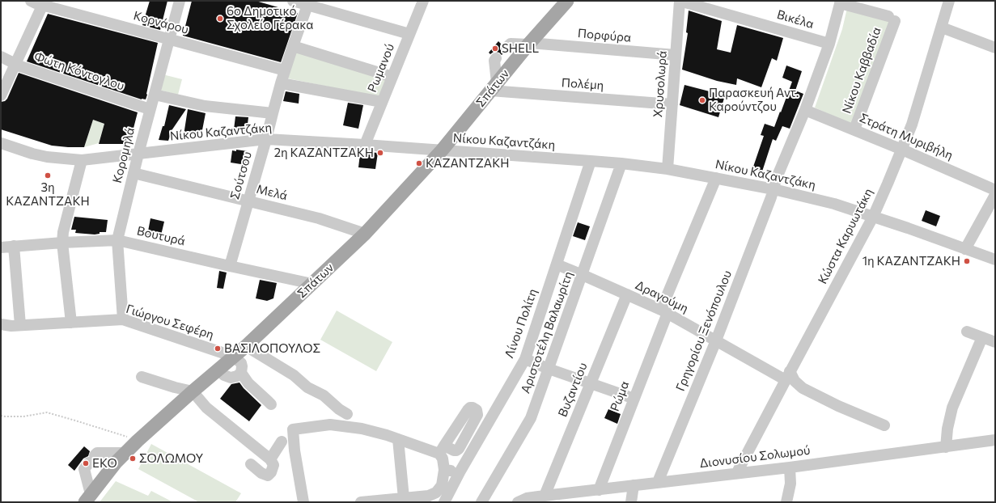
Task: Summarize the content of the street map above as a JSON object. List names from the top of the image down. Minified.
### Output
{"streets":{"main road":["Σπάτων"],"street":["Βικέλα","Κορνάρου","Πορφύρα","Ρωμανού","Νίκου Καββαδία","Φώτη Κόντογλου","Πολέμη","Χρυσολωρά","Νίκου Καζαντζάκη","Στράτη Μυριβήλη","Κορομηλά","Σούτσου","Μελά","Βουτυρά","Κώστα Καρυωτάκη","Δραγούμη","Γιώργου Σεφέρη","Λίνου Πολίτη","Γρηγορίου Ξενόπουλου","Αριστοτέλη Βαλαωρίτη","Βυζαντίου","Ρώμα","Διονυσίου Σολωμού"]},"crossings":[["Βικέλα","Χρυσολωρά"],["Βικέλα","Γρηγορίου Ξενόπουλου"],["Κορνάρου","Κορομηλά"],["Κορνάρου","Σούτσου"],["Πορφύρα","Χρυσολωρά"],["Πορφύρα","Σπάτων"],["Ρωμανού","Νίκου Καζαντζάκη"],["Νίκου Καββαδία","Στράτη Μυριβήλη"],["Νίκου Καββαδία","Γρηγορίου Ξενόπουλου"],["Φώτη Κόντογλου","Κορομηλά"],["Πολέμη","Χρυσολωρά"],["Πολέμη","Σπάτων"],["Χρυσολωρά","Νίκου Καζαντζάκη"],["Σπάτων","Νίκου Καζαντζάκη"],["Σπάτων","Μελά"],["Σπάτων","Βουτυρά"],["Σπάτων","Γιώργου Σεφέρη"],["Νίκου Καζαντζάκη","Κορομηλά"],["Νίκου Καζαντζάκη","Σούτσου"],["Νίκου Καζαντζάκη","Κώστα Καρυωτάκη"],["Νίκου Καζαντζάκη","Λίνου Πολίτη"],["Νίκου Καζαντζάκη","Γρηγορίου Ξενόπουλου"],["Νίκου Καζαντζάκη","Αριστοτέλη Βαλαωρίτη"],["Νίκου Καζαντζάκη","Ρώμα"],["Στράτη Μυριβήλη","Κώστα Καρυωτάκη"],["Στράτη Μυριβήλη","Γρηγορίου Ξενόπουλου"],["Κορομηλά","Μελά"],["Κορομηλά","Βουτυρά"],["Κορομηλά","Γιώργου Σεφέρη"],["Σούτσου","Μελά"],["Σούτσου","Βουτυρά"],["Κώστα Καρυωτάκη","Δραγούμη"],["Κώστα Καρυωτάκη","Διονυσίου Σολωμού"],["Δραγούμη","Λίνου Πολίτη"],["Δραγούμη","Γρηγορίου Ξενόπουλου"],["Δραγούμη","Αριστοτέλη Βαλαωρίτη"],["Δραγούμη","Βυζαντίου"],["Δραγούμη","Ρώμα"],["Γρηγορίου Ξενόπουλου","Διονυσίου Σολωμού"],["Βυζαντίου","Διονυσίου Σολωμού"],["Ρώμα","Διονυσίου Σολωμού"]],"places":["6ο Δημοτικό Σχολείο Γέρακα","SHELL","Παρασκευή Αντ. Καρούντζου","2η ΚΑΖΑΝΤΖΑΚΗ","ΚΑΖΑΝΤΖΑΚΗ","3η ΚΑΖΑΝΤΖΑΚΗ","1η ΚΑΖΑΝΤΖΑΚΗ","ΒΑΣΙΛΟΠΟΥΛΟΣ","ΣΟΛΩΜΟΥ","EKO"]}
